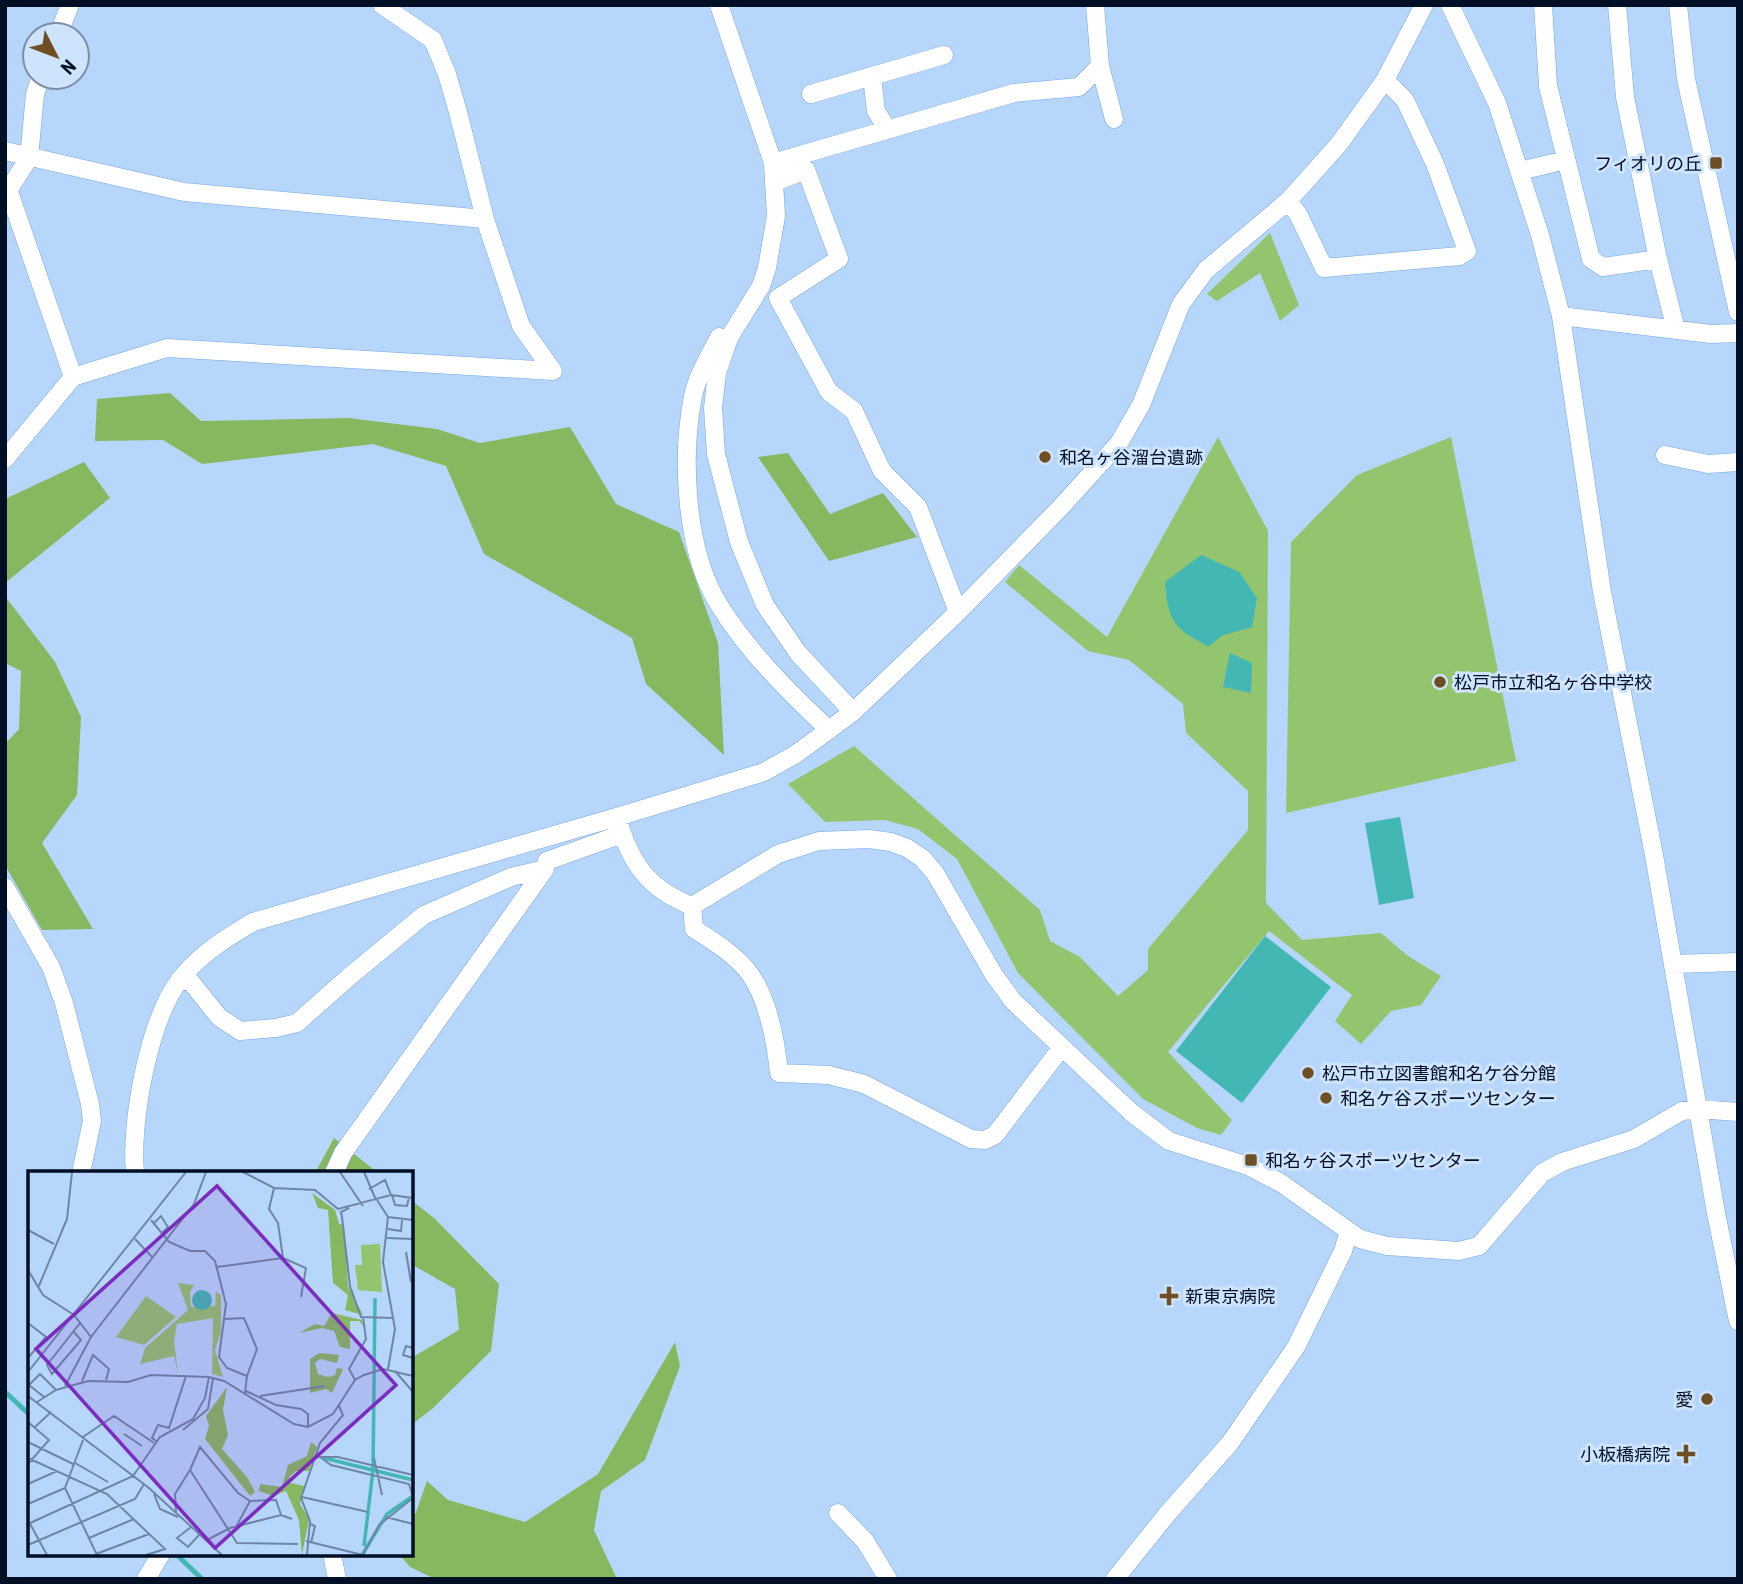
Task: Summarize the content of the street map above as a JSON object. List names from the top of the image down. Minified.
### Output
{"places":{"transit":["フィオリの丘","和名ヶ谷スポーツセンター"],"other":["和名ヶ谷溜台遺跡","松戸市立和名ヶ谷中学校","松戸市立図書館和名ケ谷分館","和名ケ谷スポーツセンター","愛"],"health":["新東京病院","小板橋病院"]},"north":"bottom right"}
